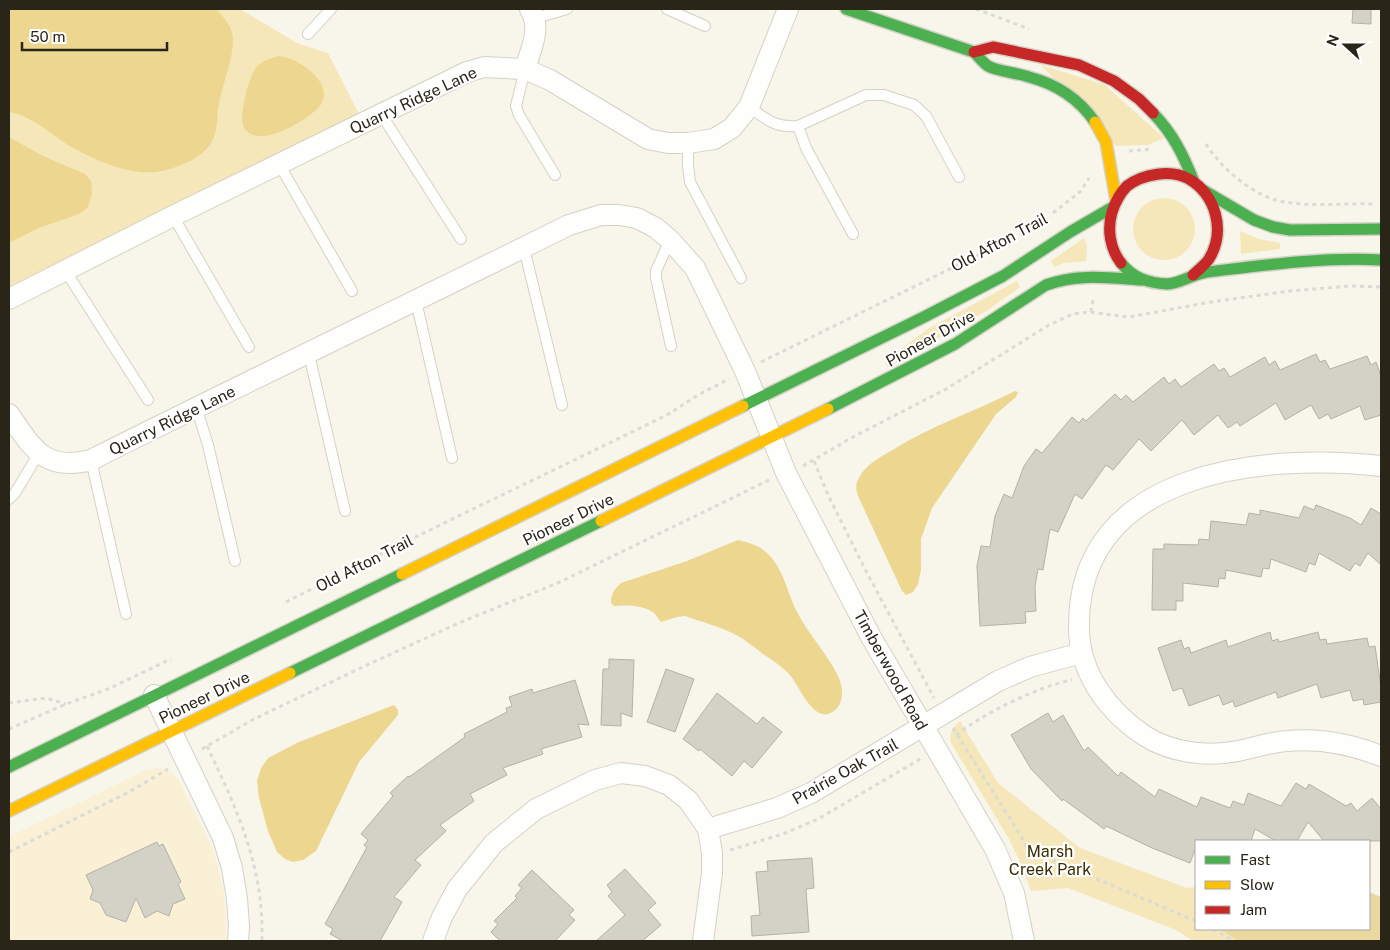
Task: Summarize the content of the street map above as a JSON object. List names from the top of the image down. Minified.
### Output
{"streets":{"street":["Quarry Ridge Lane","Pioneer Drive","Timberwood Road","Prairie Oak Trail"],"path":["Old Afton Trail"]},"crossings":[["Quarry Ridge Lane","Pioneer Drive"],["Quarry Ridge Lane","Timberwood Road"],["Pioneer Drive","Timberwood Road"],["Timberwood Road","Prairie Oak Trail"]],"parks":["Marsh Creek Park"],"legend":["Fast","Slow","Jam"],"scale_bar":"50 m","north":"left"}
